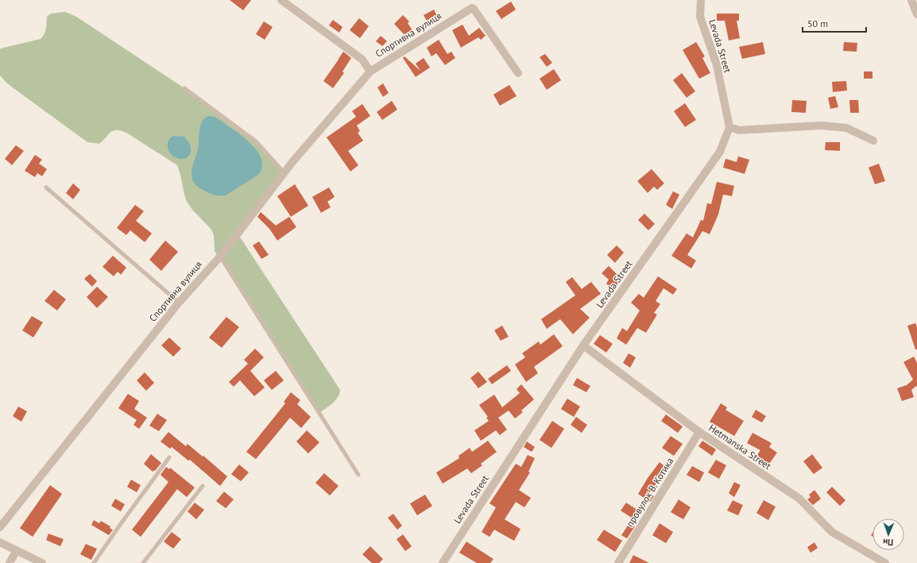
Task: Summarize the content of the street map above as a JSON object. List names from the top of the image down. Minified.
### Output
{"streets":{"street":["Спортивна вулиця","Levada Street","Hetmanska Street","провулок В. Котика"]},"crossings":[["Levada Street","Hetmanska Street"],["Hetmanska Street","провулок В. Котика"]],"scale_bar":"50 m","north":"bottom"}
